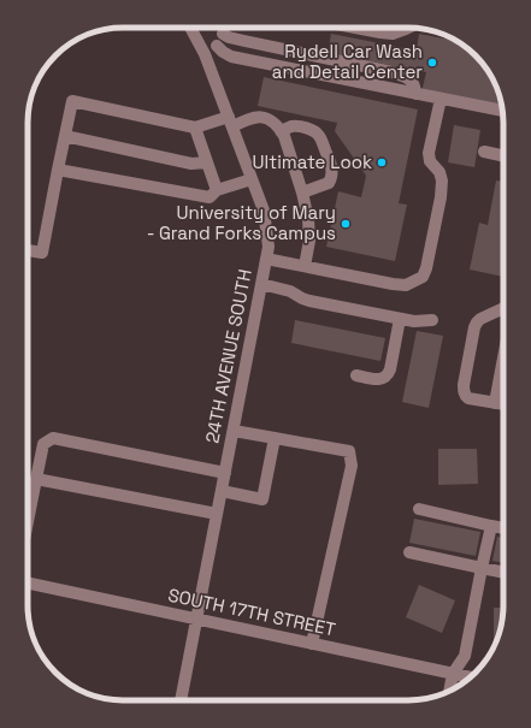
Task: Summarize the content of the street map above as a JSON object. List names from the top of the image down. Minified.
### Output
{"streets":{"street":["24TH AVENUE SOUTH","SOUTH 17TH STREET"]},"crossings":[["24TH AVENUE SOUTH","SOUTH 17TH STREET"]],"places":["Rydell Car Wash and Detail Center","Ultimate Look","University of Mary - Grand Forks Campus"]}
